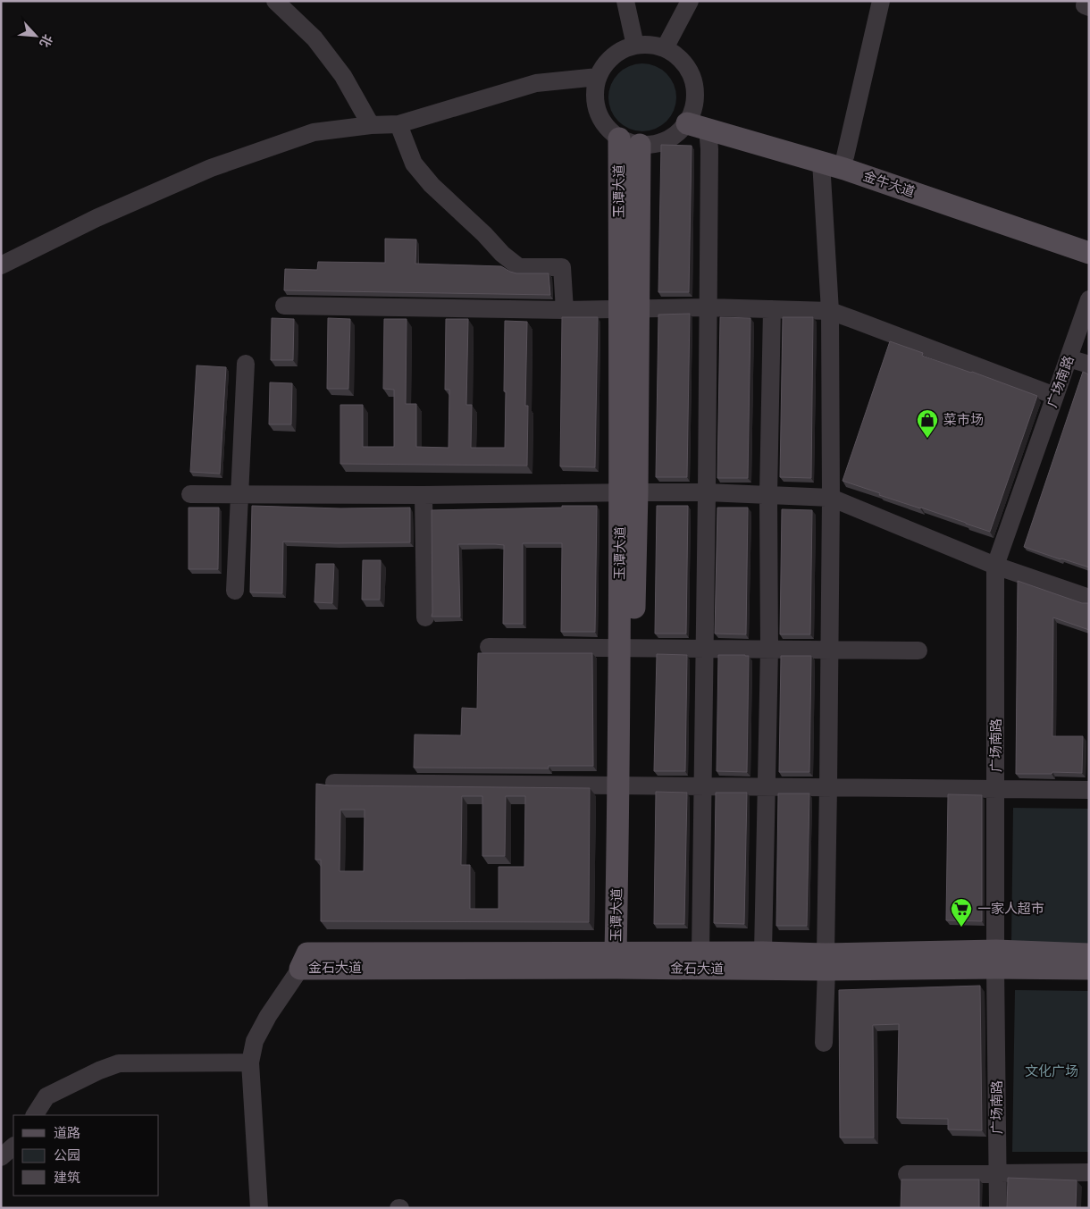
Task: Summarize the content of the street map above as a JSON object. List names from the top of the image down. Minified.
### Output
{"streets":{"main road":["金牛大道","玉谭大道","金石大道"],"street":["广场南路"]},"crossings":[["金牛大道","玉谭大道"],["玉谭大道","金石大道"],["广场南路","金石大道"]],"parks":["文化广场"],"places":{"shop":["菜市场"],"supermarket":["一家人超市"]},"legend":["道路","公园","建筑"],"north":"bottom right"}
